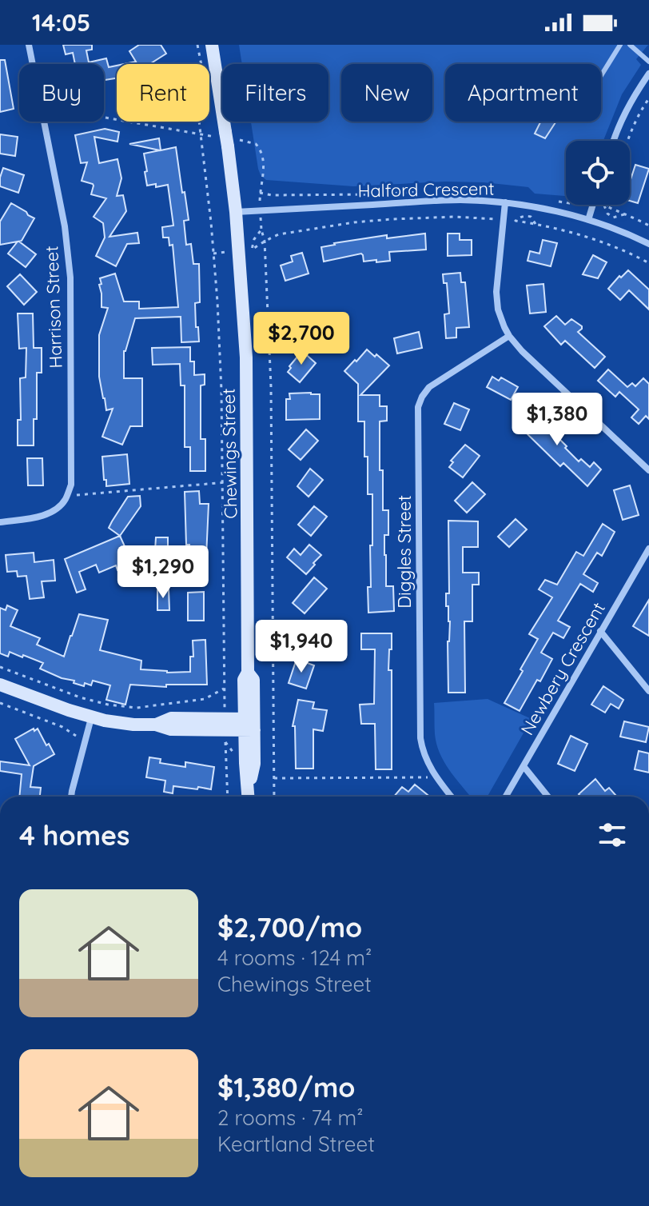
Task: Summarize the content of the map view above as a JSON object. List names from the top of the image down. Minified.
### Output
{"streets":{"street":["Halford Crescent","Harrison Street","Chewings Street","Diggles Street","Newbery Crescent"]},"crossings":[["Halford Crescent","Chewings Street"]],"page":{"status":"14:05","chip":["Buy","Rent","Filters","New","Apartment"],"price":["$2,700","$1,380","$1,290","$1,940"],"heading":"4 homes","list":[{"name":"$2,700/mo","note":"4 rooms · 124 m² · Chewings Street"},{"name":"$1,380/mo","note":"2 rooms · 74 m² · Keartland Street"}]}}
